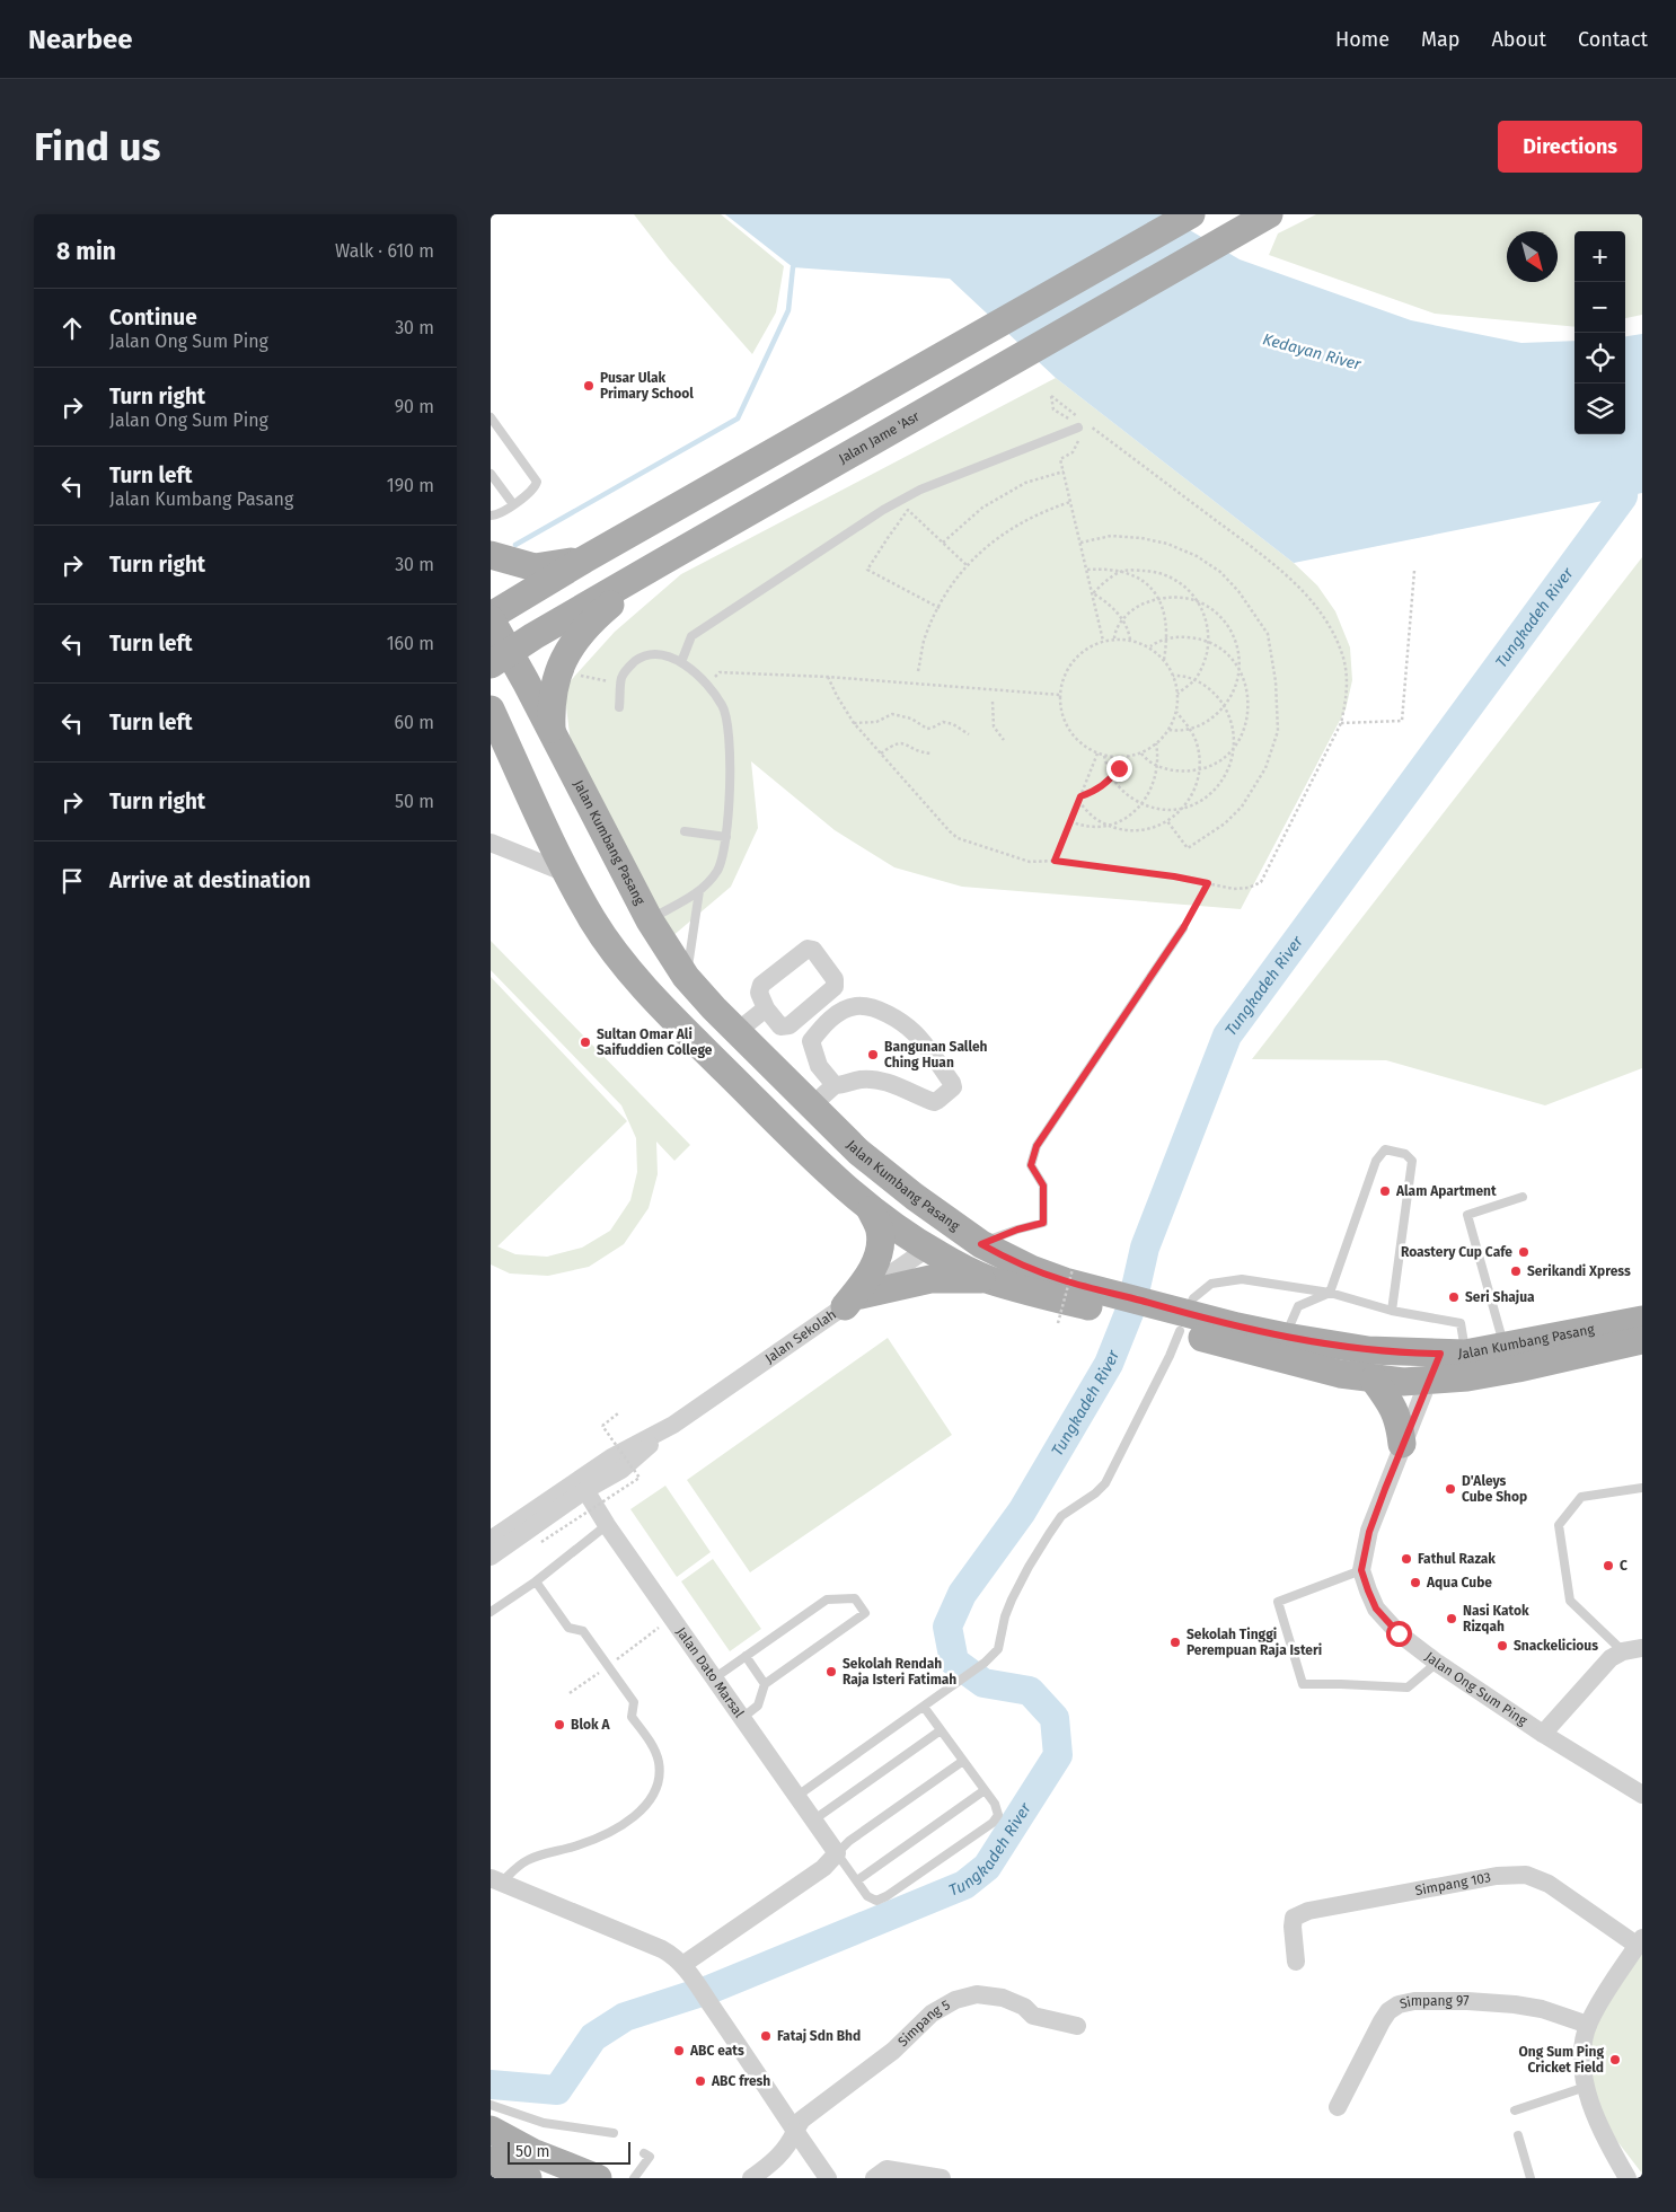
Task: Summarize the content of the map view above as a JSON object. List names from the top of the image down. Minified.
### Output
{"streets":{"main road":["Jalan Jame 'Asr","Jalan Kumbang Pasang"],"street":["Jalan Sekolah","Jalan Dato Marsal","Jalan Ong Sum Ping","Simpang 103","Simpang 97","Simpang 5"]},"crossings":[["Jalan Jame 'Asr","Jalan Kumbang Pasang"],["Jalan Sekolah","Jalan Dato Marsal"]],"water":["Kedayan River","Tungkadeh River"],"places":["Pusar Ulak Primary School","Sultan Omar Ali Saifuddien College","Bangunan Salleh Ching Huan","Alam Apartment","Roastery Cup Cafe","Serikandi Xpress","Seri Shajua","D'Aleys Cube Shop","Fathul Razak","C","Aqua Cube","Nasi Katok Rizqah","Sekolah Tinggi Perempuan Raja Isteri","Snackelicious","Sekolah Rendah Raja Isteri Fatimah","Blok A","Fataj Sdn Bhd","ABC eats","Ong Sum Ping Cricket Field","ABC fresh"],"scale_bar":"50 m","north":"bottom right","page":{"header":"Nearbee","nav":["Home","Map","About","Contact"],"buttons":"Directions","title":"Find us","heading":["8 min","Walk · 610 m"],"map_buttons":["+","−"],"list":[["Continue","Jalan Ong Sum Ping","30 m"],["Turn right","Jalan Ong Sum Ping","90 m"],["Turn left","Jalan Kumbang Pasang","190 m"],["Turn right","30 m"],["Turn left","160 m"],["Turn left","60 m"],["Turn right","50 m"],"Arrive at destination"],"scale":"50 m"}}
